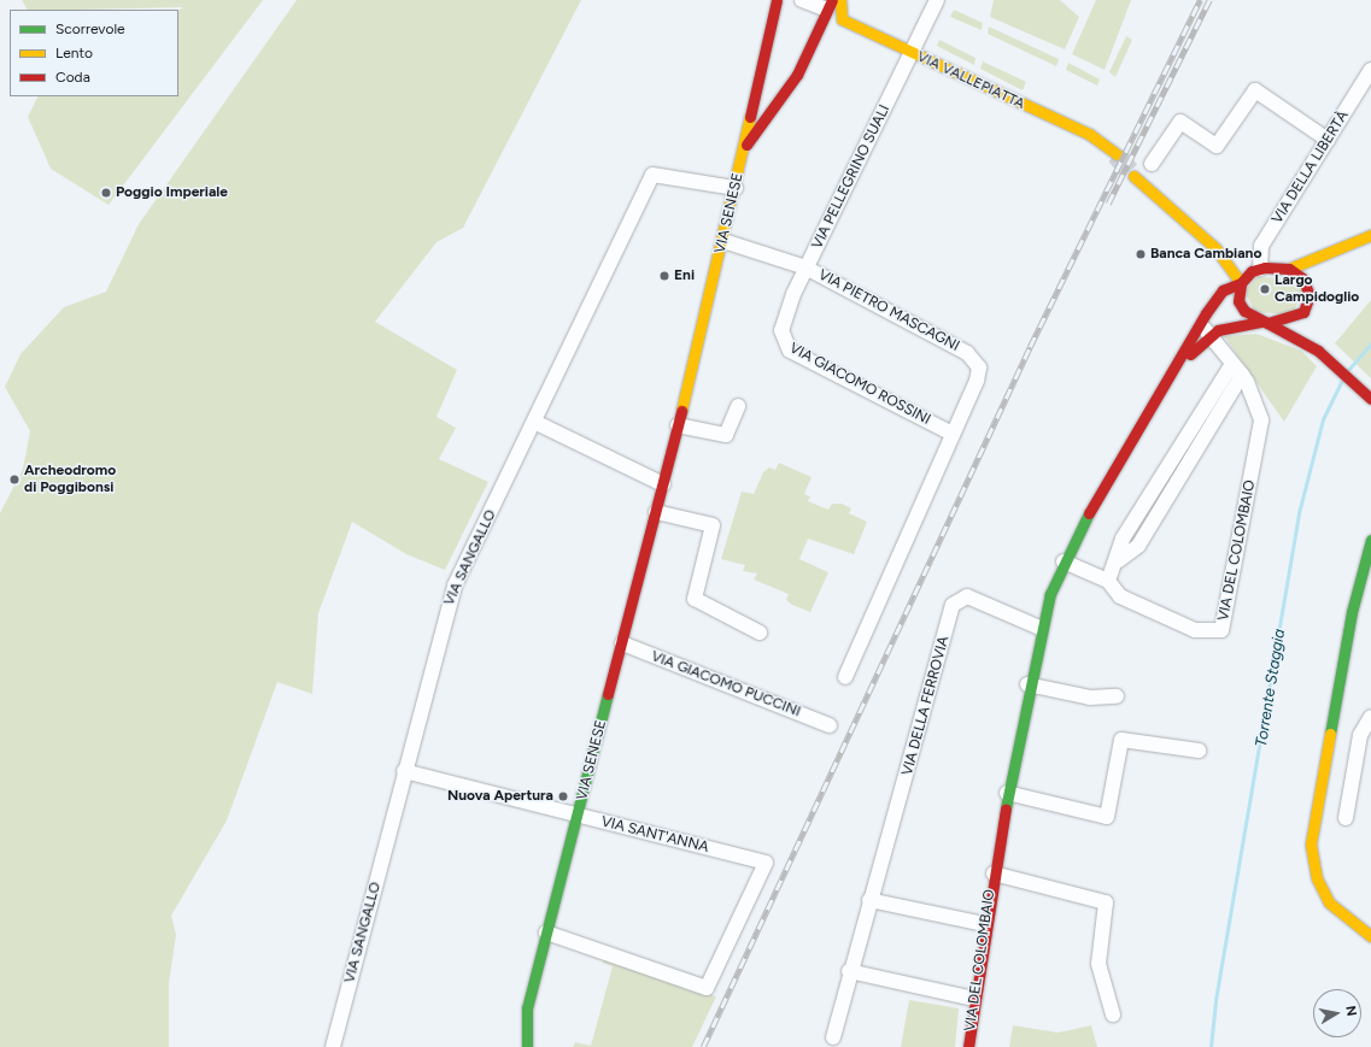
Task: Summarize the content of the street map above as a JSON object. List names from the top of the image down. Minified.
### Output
{"streets":{"main road":["VIA VALLEPIATTA","VIA SENESE","VIA DEL COLOMBAIO"],"street":["VIA DELLA LIBERTÀ","VIA PELLEGRINO SUALI","VIA PIETRO MASCAGNI","VIA GIACOMO ROSSINI","VIA SANGALLO","VIA GIACOMO PUCCINI","VIA DELLA FERROVIA","VIA SANT'ANNA"]},"crossings":[["VIA VALLEPIATTA","VIA PELLEGRINO SUALI"],["VIA PELLEGRINO SUALI","VIA PIETRO MASCAGNI"],["VIA PELLEGRINO SUALI","VIA GIACOMO ROSSINI"],["VIA SENESE","VIA PIETRO MASCAGNI"],["VIA SENESE","VIA SANGALLO"],["VIA SENESE","VIA GIACOMO PUCCINI"],["VIA SENESE","VIA SANT'ANNA"],["VIA PIETRO MASCAGNI","VIA GIACOMO ROSSINI"],["VIA DEL COLOMBAIO","VIA DELLA FERROVIA"],["VIA SANGALLO","VIA SANT'ANNA"]],"water":["Torrente Staggia"],"places":["Poggio Imperiale","Banca Cambiano","Eni","Largo Campidoglio","Archeodromo di Poggibonsi","Nuova Apertura"],"legend":["Scorrevole","Lento","Coda"],"north":"right"}
